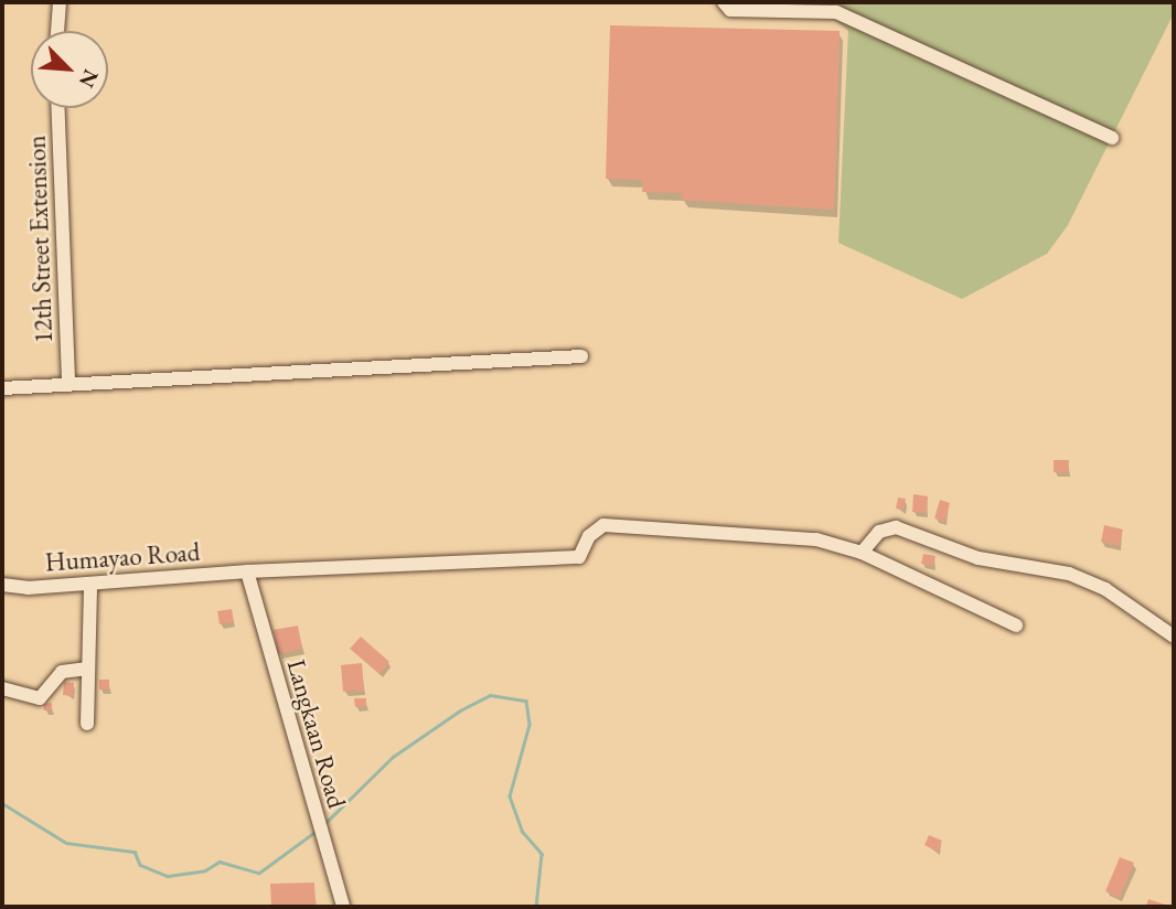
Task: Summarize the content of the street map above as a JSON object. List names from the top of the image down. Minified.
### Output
{"streets":{"street":["12th Street Extension","Humayao Road","Langkaan Road"]},"crossings":[["Humayao Road","Langkaan Road"]],"north":"bottom right"}
